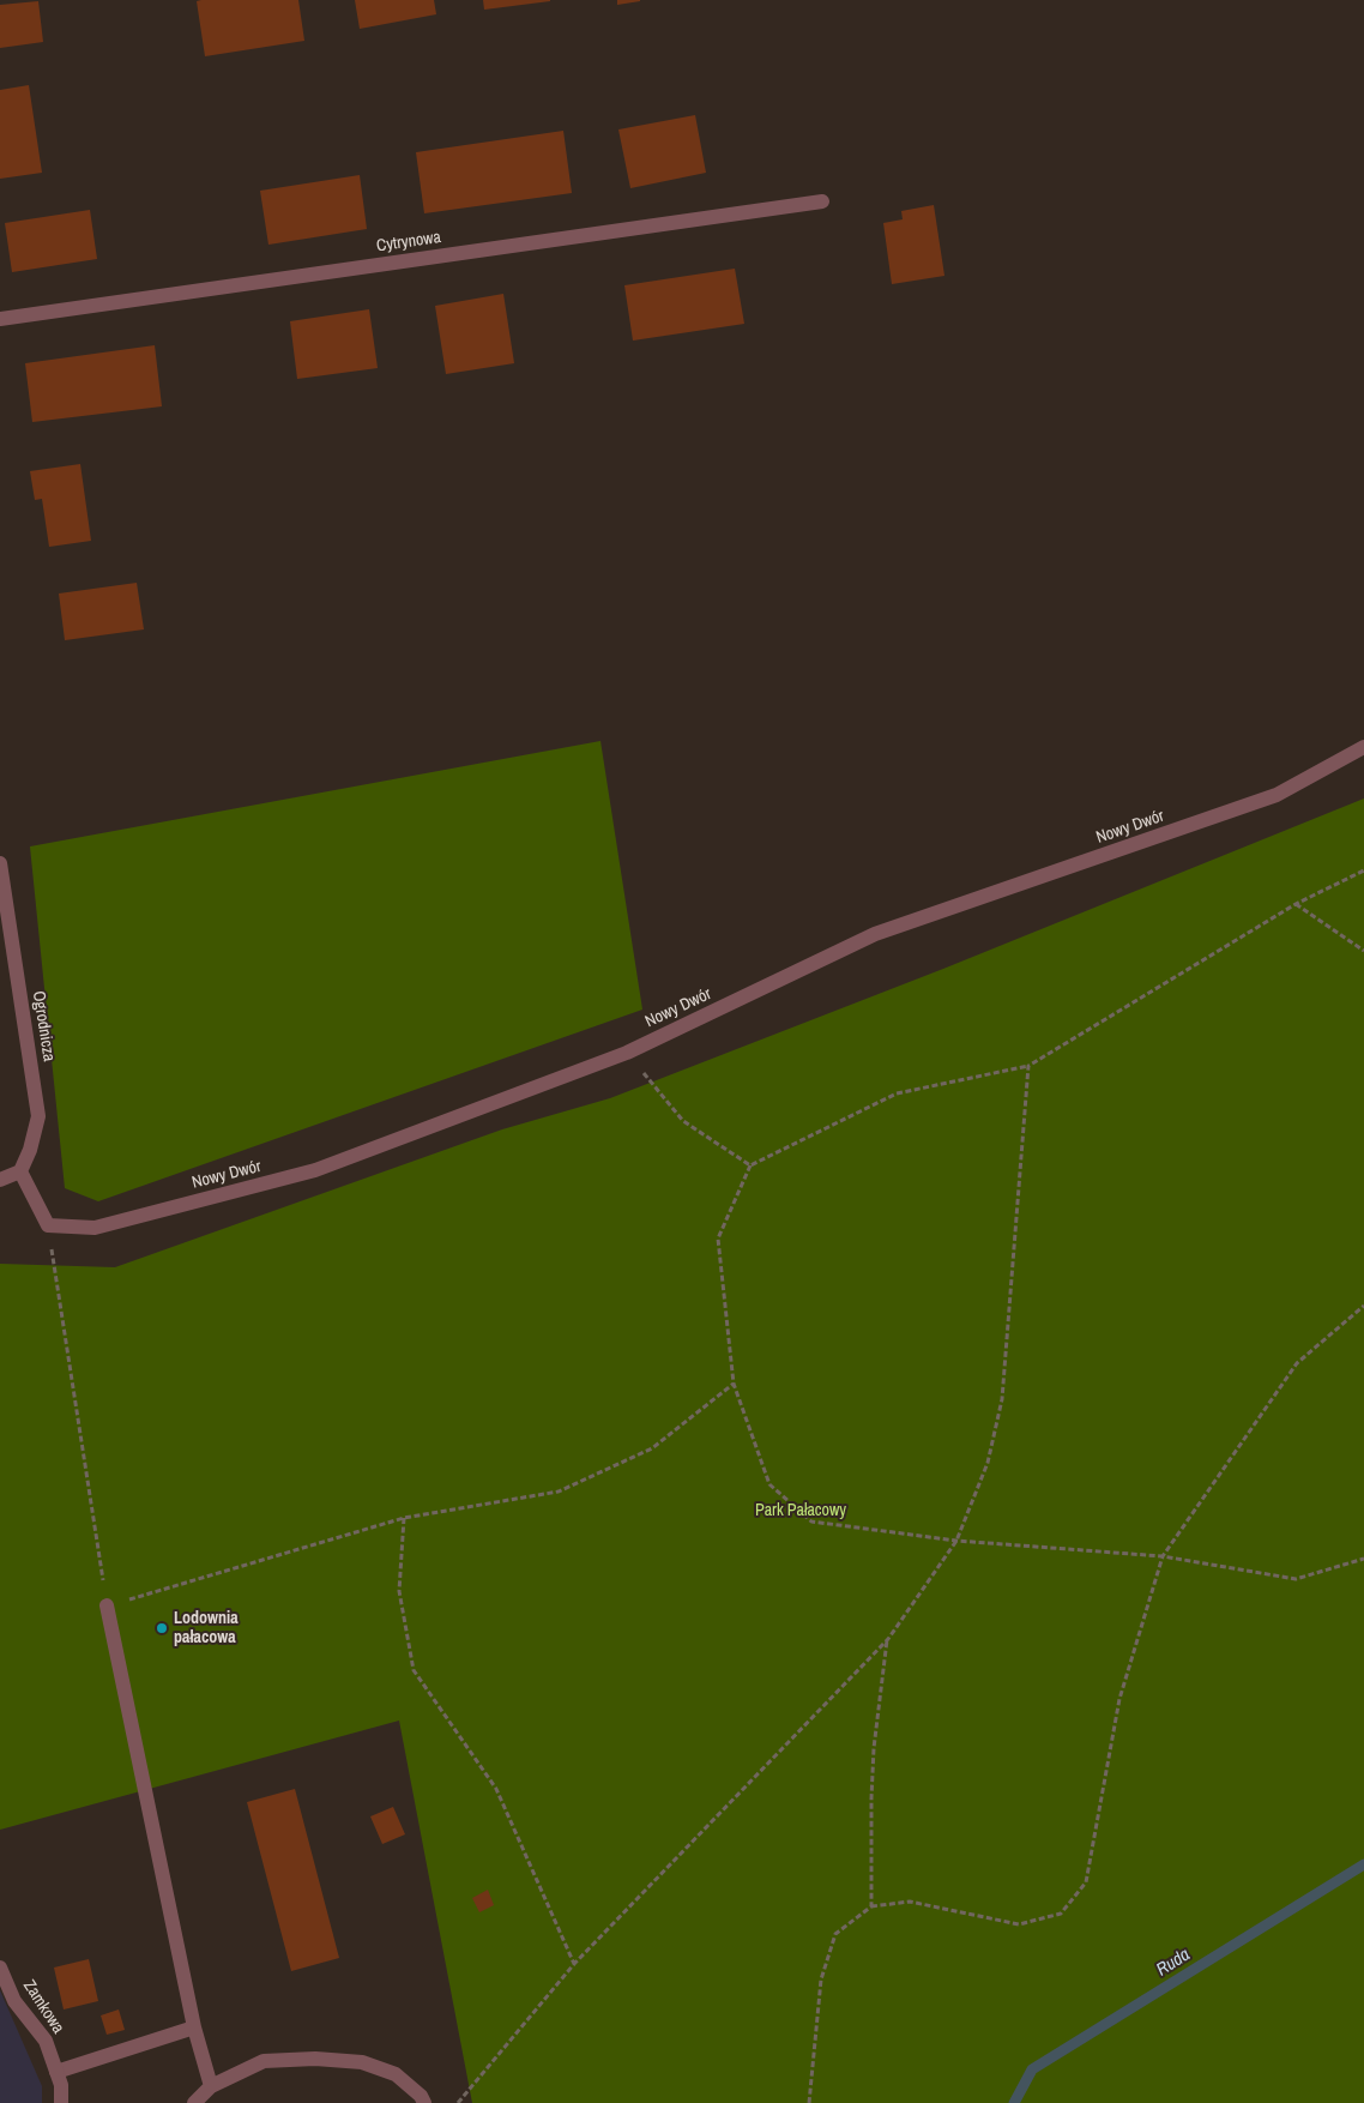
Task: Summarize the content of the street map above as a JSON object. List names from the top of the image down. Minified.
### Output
{"streets":{"street":["Cytrynowa","Nowy Dwór","Ogrodnicza","Zamkowa"]},"water":["Ruda"],"parks":["Park Pałacowy"],"places":["Lodownia pałacowa"]}
